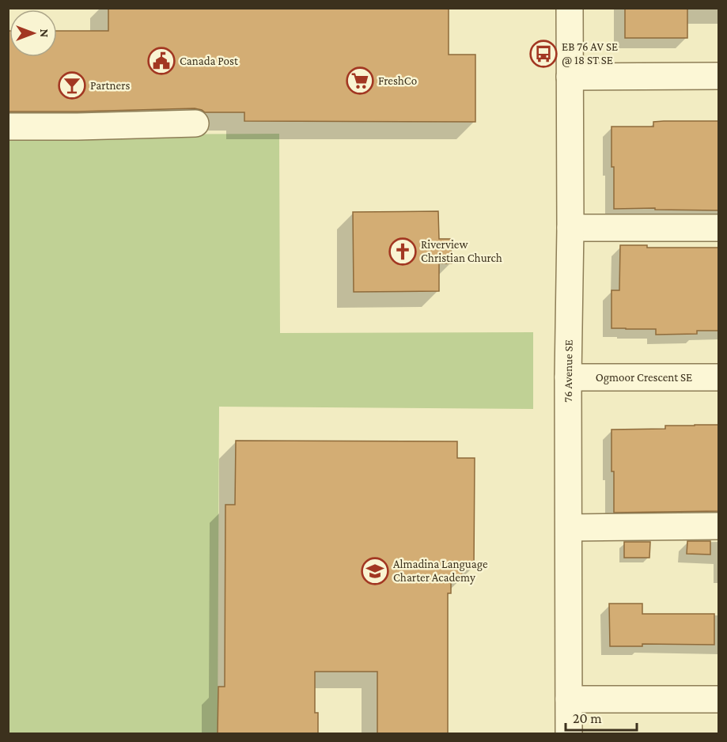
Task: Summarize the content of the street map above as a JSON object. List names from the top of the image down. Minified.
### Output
{"streets":{"street":["76 Avenue SE","Ogmoor Crescent SE"]},"crossings":[["76 Avenue SE","Ogmoor Crescent SE"]],"places":{"bus stop":["EB 76 AV SE @ 18 ST SE"],"public building":["Canada Post"],"supermarket":["FreshCo"],"bar":["Partners"],"church":["Riverview Christian Church"],"school or university":["Almadina Language Charter Academy"]},"scale_bar":"20 m","north":"right"}
